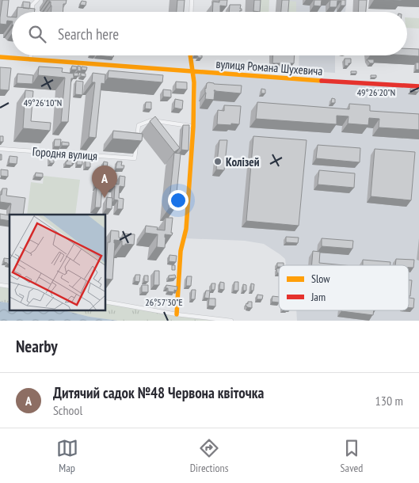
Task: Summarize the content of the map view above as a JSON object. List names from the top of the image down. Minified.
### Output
{"streets":{"main road":["вулиця Романа Шухевича"],"street":["Городня вулиця"]},"places":["Колізей"],"legend":["Slow","Jam"],"page":{"search":"Search here","pins":"A","heading":"Nearby","list":[{"mark":"A","name":"Дитячий садок №48 Червона квіточка","note":"School","value":"130 m"}],"nav":["Map","Directions","Saved"]},"coordinates":["49°26'20\"N","49°26'10\"N","26°57'30\"E"]}
